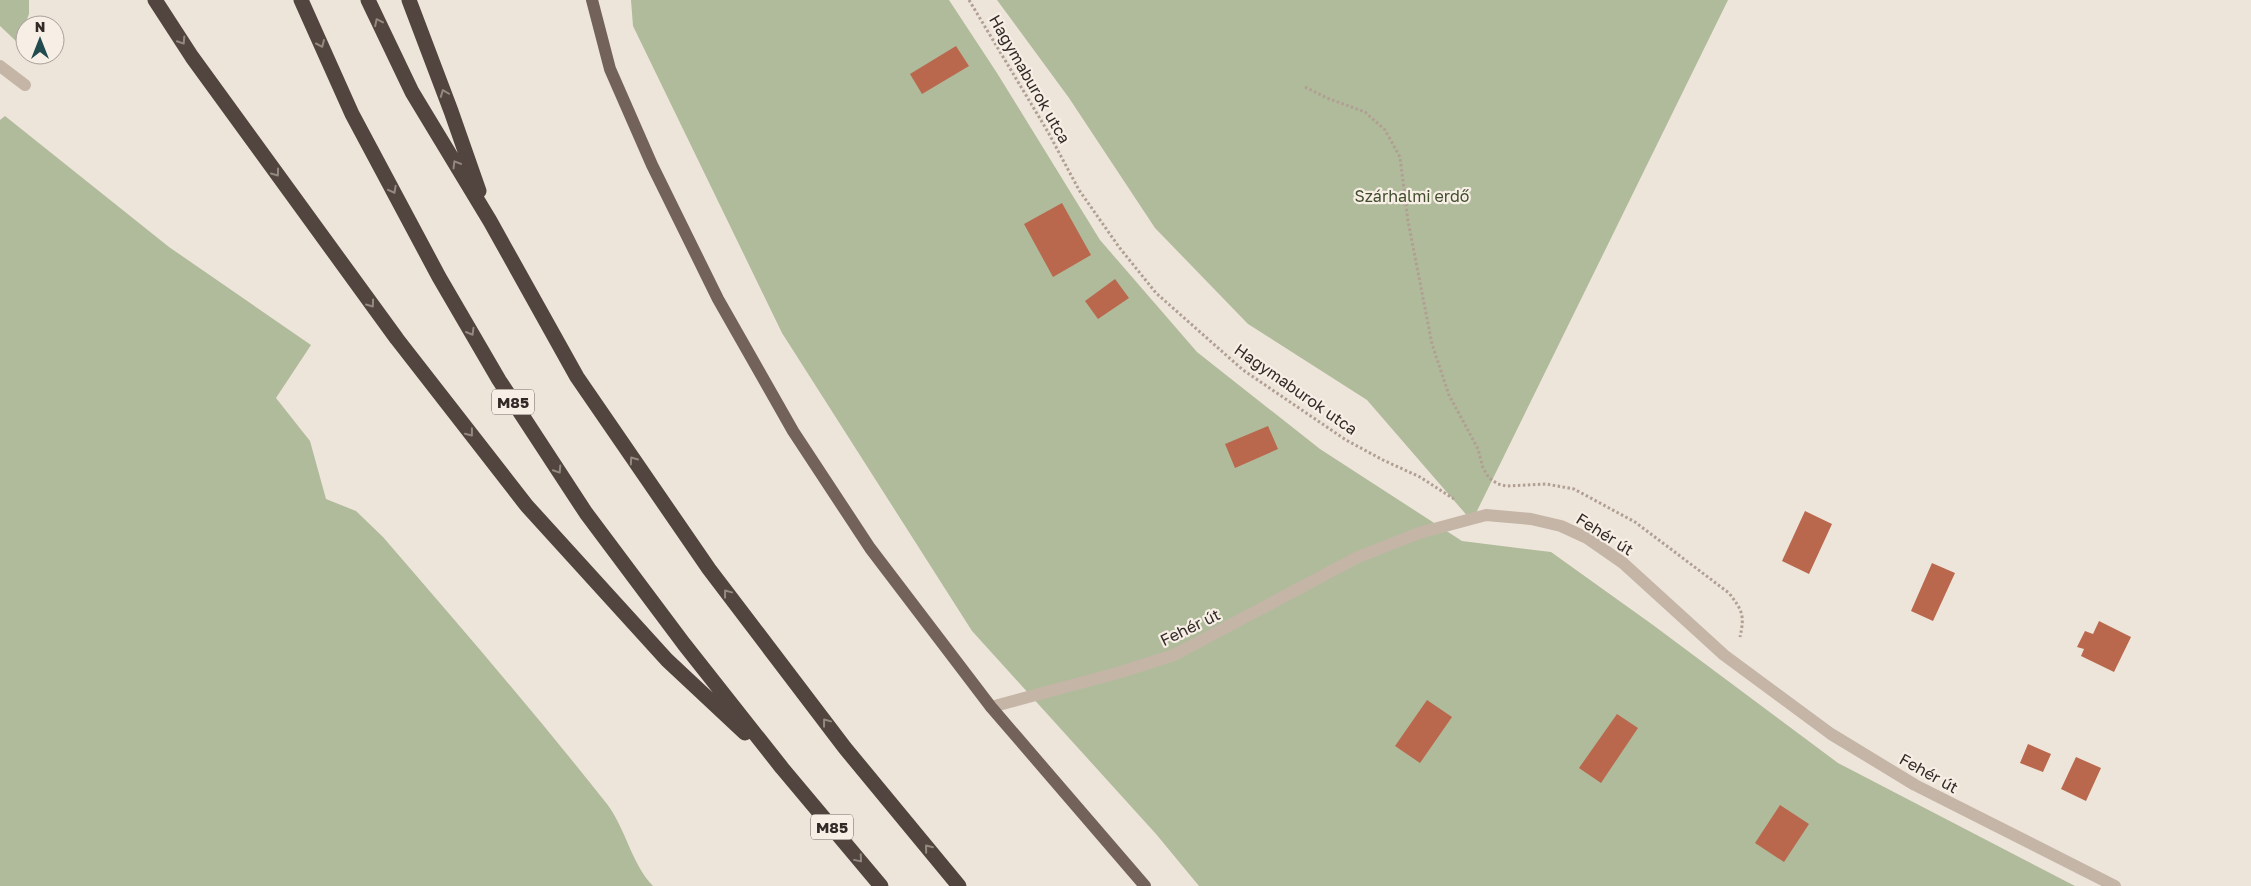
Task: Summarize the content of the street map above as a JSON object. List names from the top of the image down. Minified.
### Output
{"streets":{"highway":["M85"],"street":["Fehér út"],"path":["Hagymaburok utca"]},"crossings":[["Hagymaburok utca","Fehér út"]],"parks":["Szárhalmi erdő"],"north":"top"}
